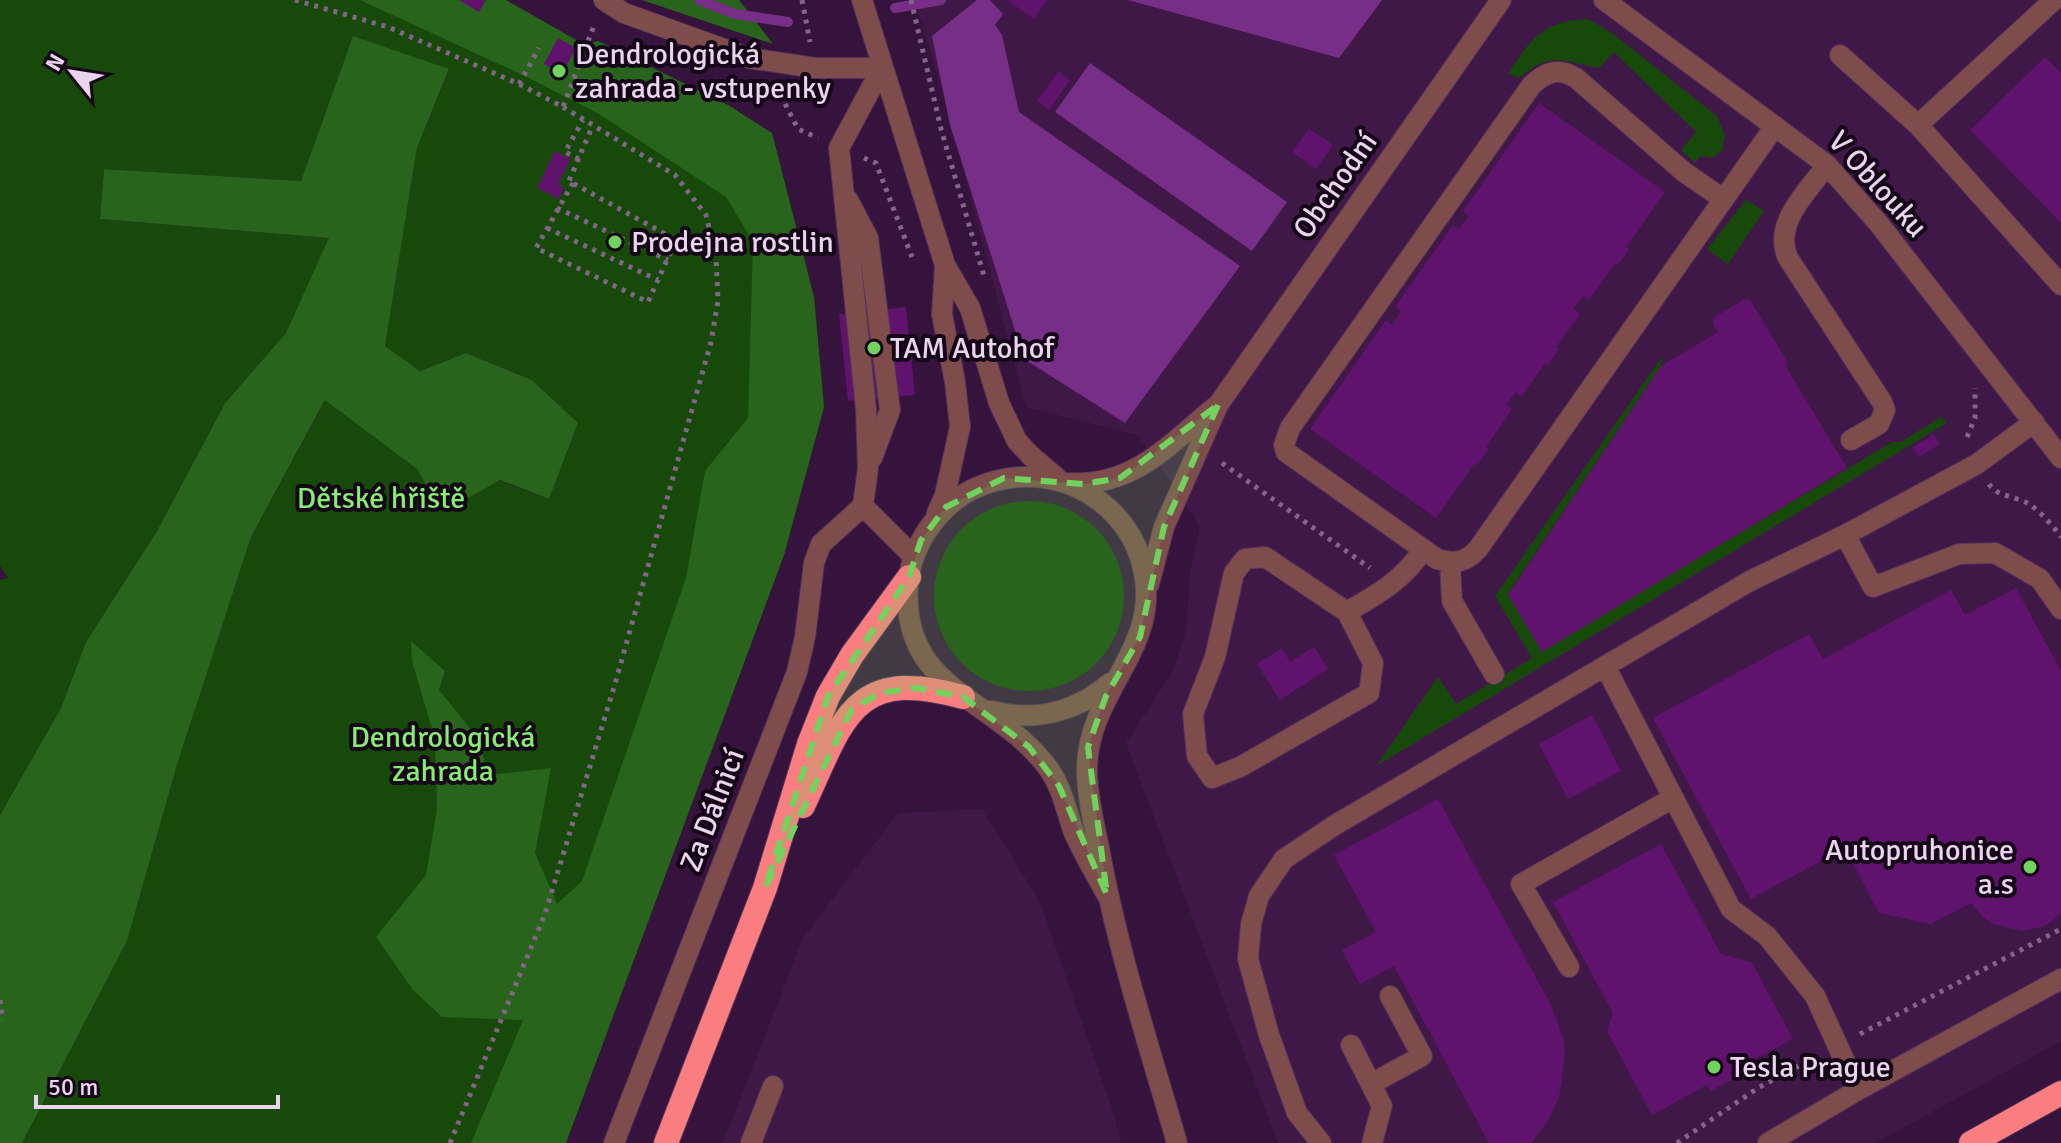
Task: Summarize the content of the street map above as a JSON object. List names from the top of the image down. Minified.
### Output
{"streets":{"street":["V Oblouku","Obchodní","Za Dálnicí"]},"parks":["Dětské hřiště","Dendrologická zahrada"],"places":["Dendrologická zahrada - vstupenky","Prodejna rostlin","TAM Autohof","Autopruhonice a.s","Tesla Prague"],"scale_bar":"50 m","north":"top left"}
